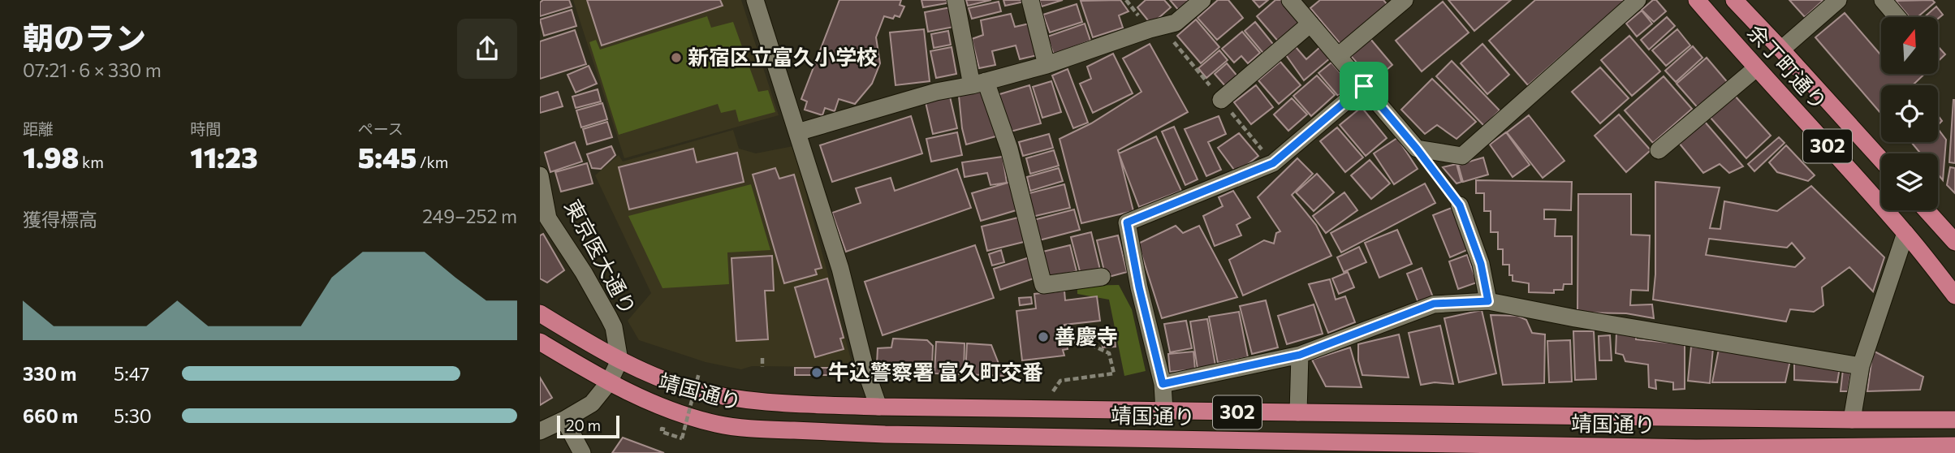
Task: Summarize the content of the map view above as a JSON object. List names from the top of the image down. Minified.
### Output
{"streets":{"main road":["余丁町通り","302","靖国通り"],"street":["東京医大通り"]},"crossings":[["東京医大通り","靖国通り"]],"places":["新宿区立富久小学校","善慶寺","牛込警察署 富久町交番"],"scale_bar":"20 m","north":"top","page":{"heading":["朝のラン","07:21 · 6 × 330 m"],"stats":[["距離","1.98 km"],["時間","11:23"],["ペース","5:45 /km"]],"chart":["獲得標高","249–252 m"],"list":[{"name":"330 m","note":"5:47"},{"name":"660 m","note":"5:30"}],"scale":"20 m"}}
